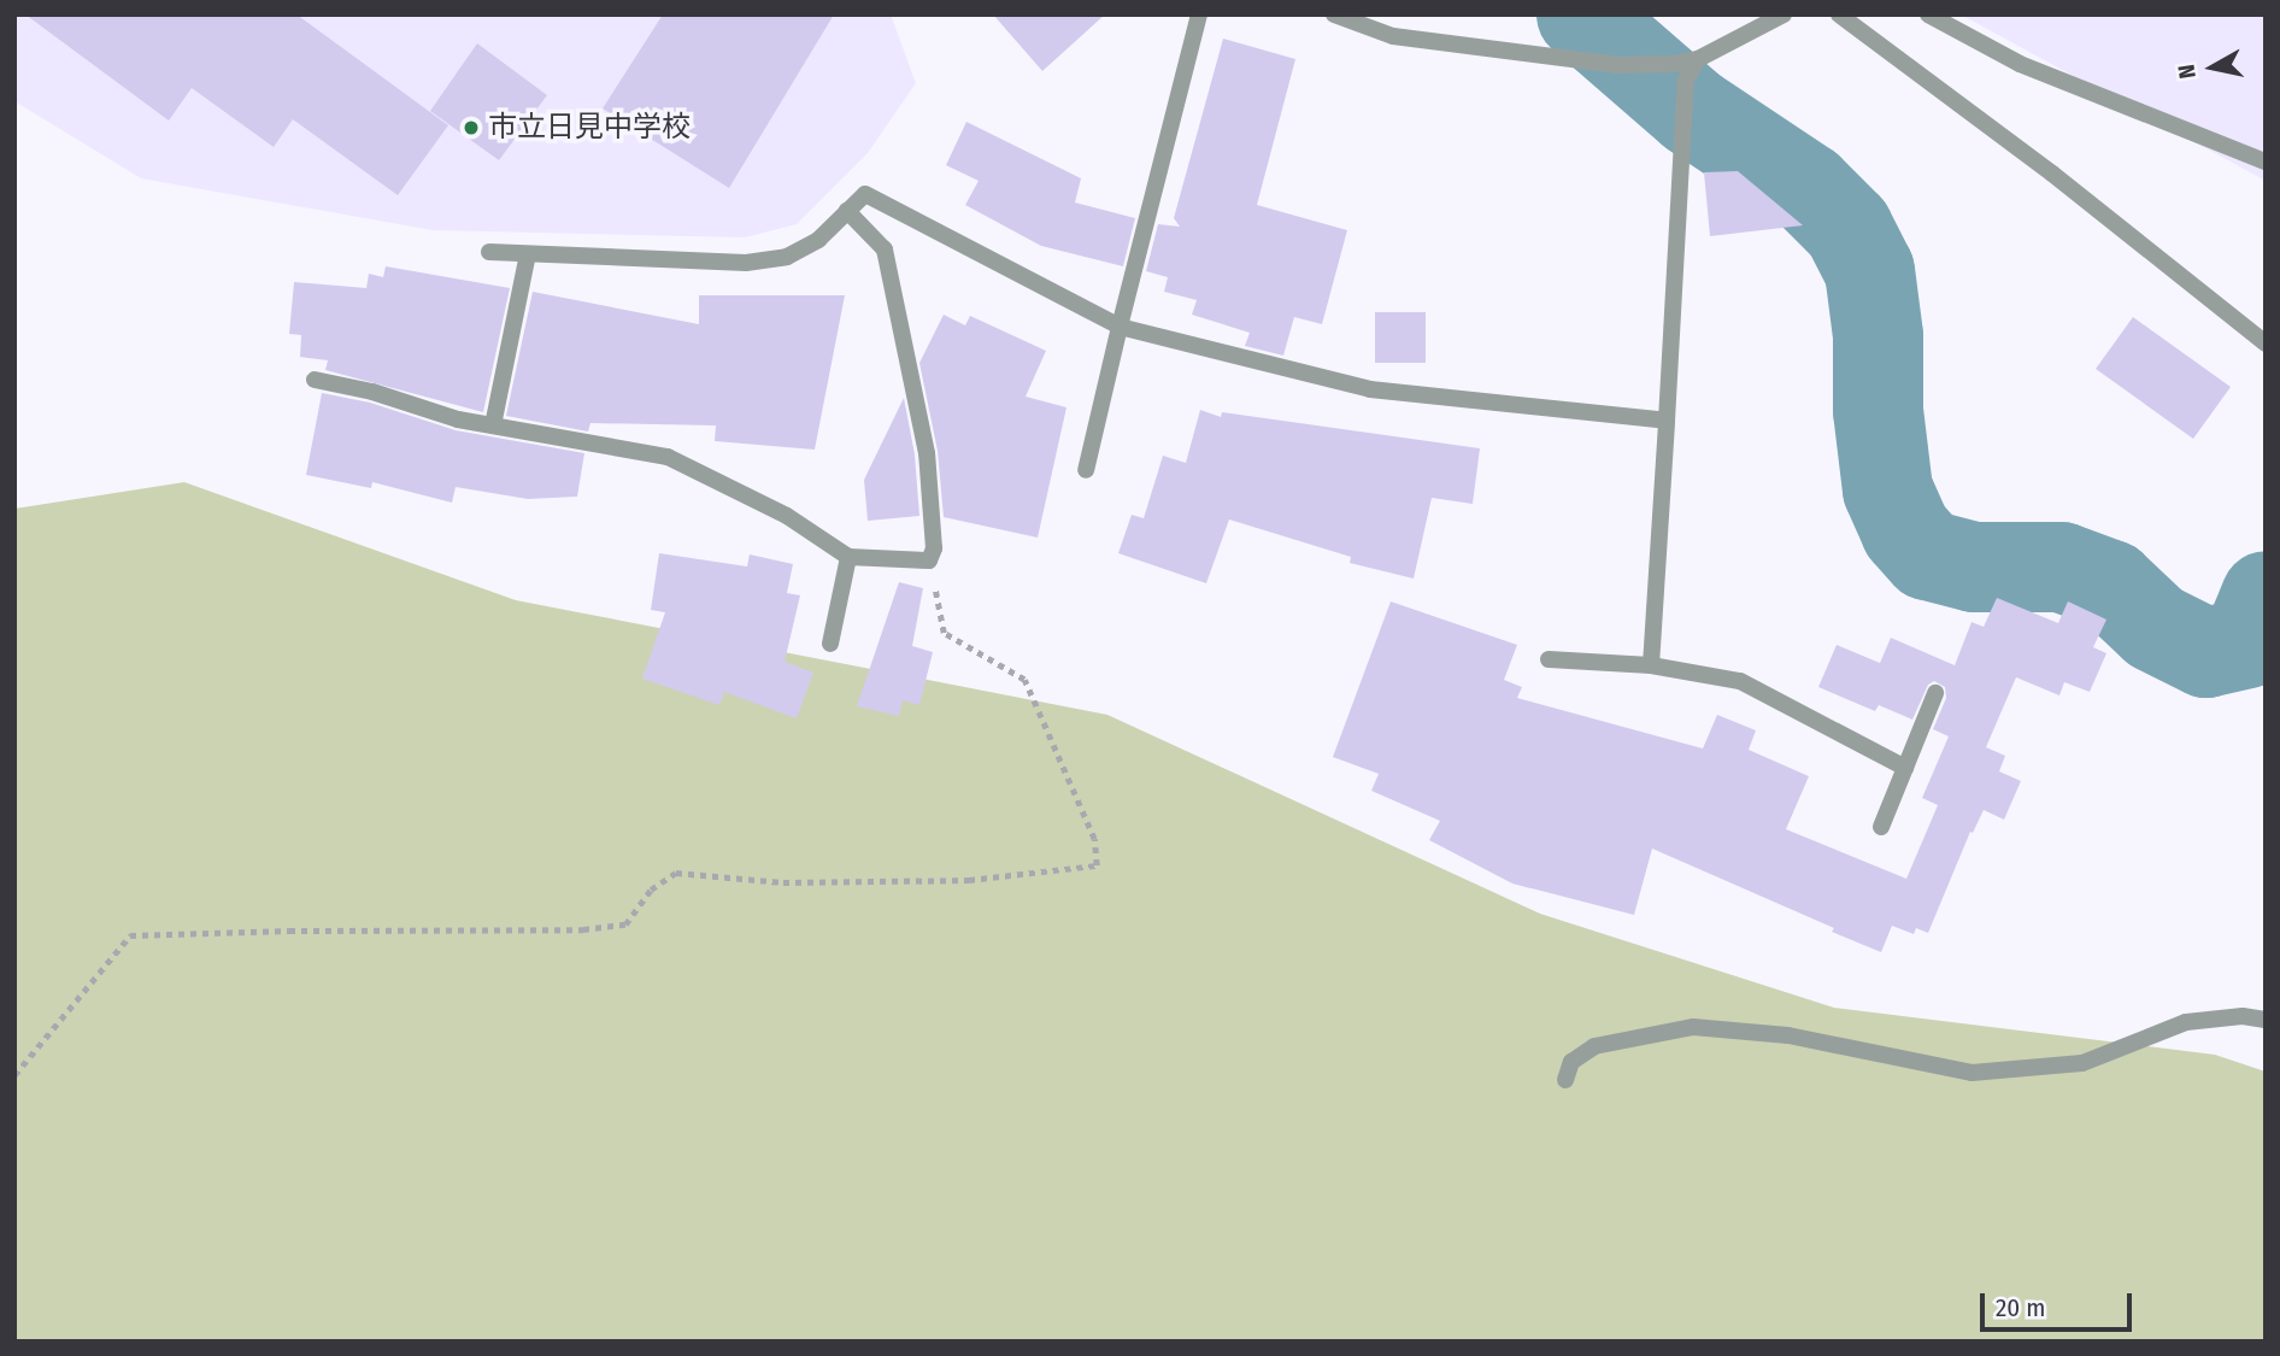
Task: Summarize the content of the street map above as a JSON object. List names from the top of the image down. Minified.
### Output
{"places":["市立日見中学校"],"scale_bar":"20 m","north":"left"}
